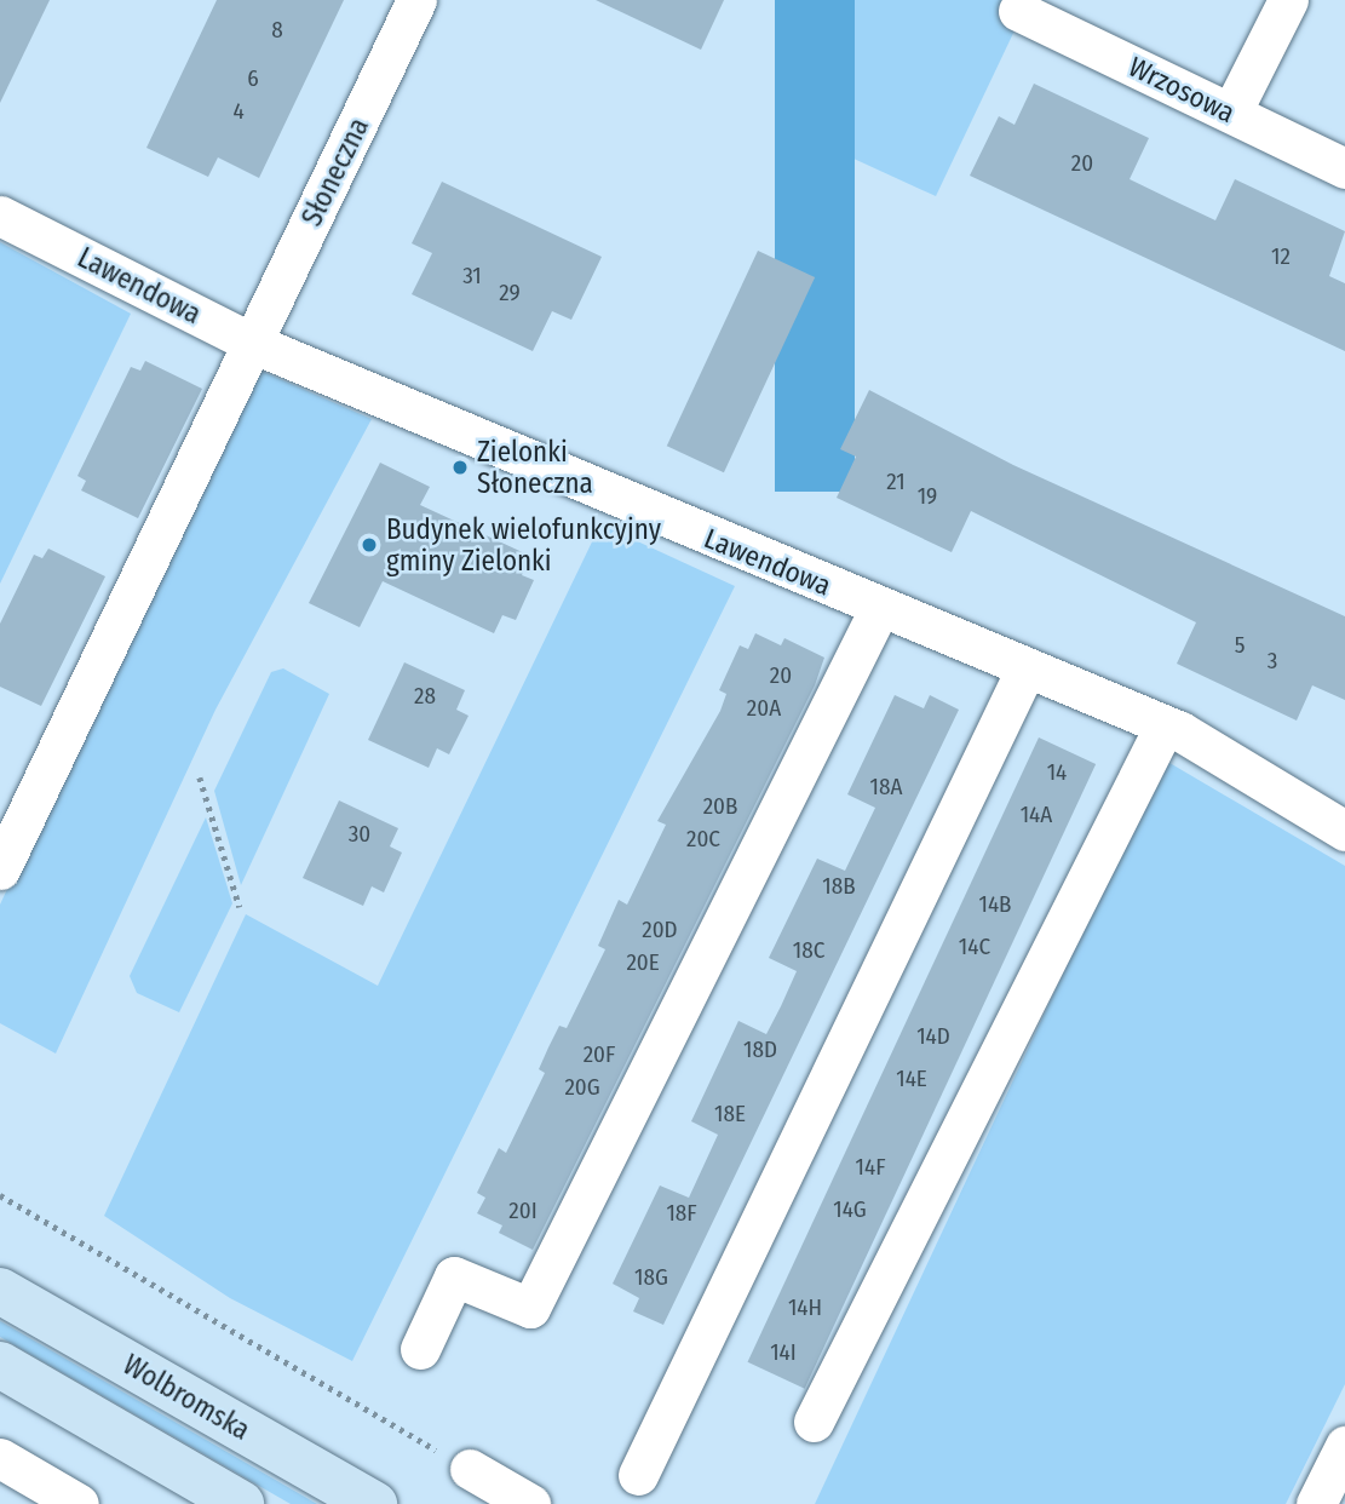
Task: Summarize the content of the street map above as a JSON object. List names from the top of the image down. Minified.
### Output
{"streets":{"main road":["Wolbromska"],"street":["Wrzosowa","Słoneczna","Lawendowa"]},"crossings":[["Słoneczna","Lawendowa"]],"places":["Zielonki Słoneczna","Budynek wielofunkcyjny gminy Zielonki"],"house_numbers":["8","6","4","20","12","31","29","21","19","5","3","20","28","20A","14","18A","20B","14A","30","20C","18B","14B","20D","14C","18C","20E","14D","18D","20F","14E","20G","18E","14F","14G","20I","18F","18G","14H","14I"]}
